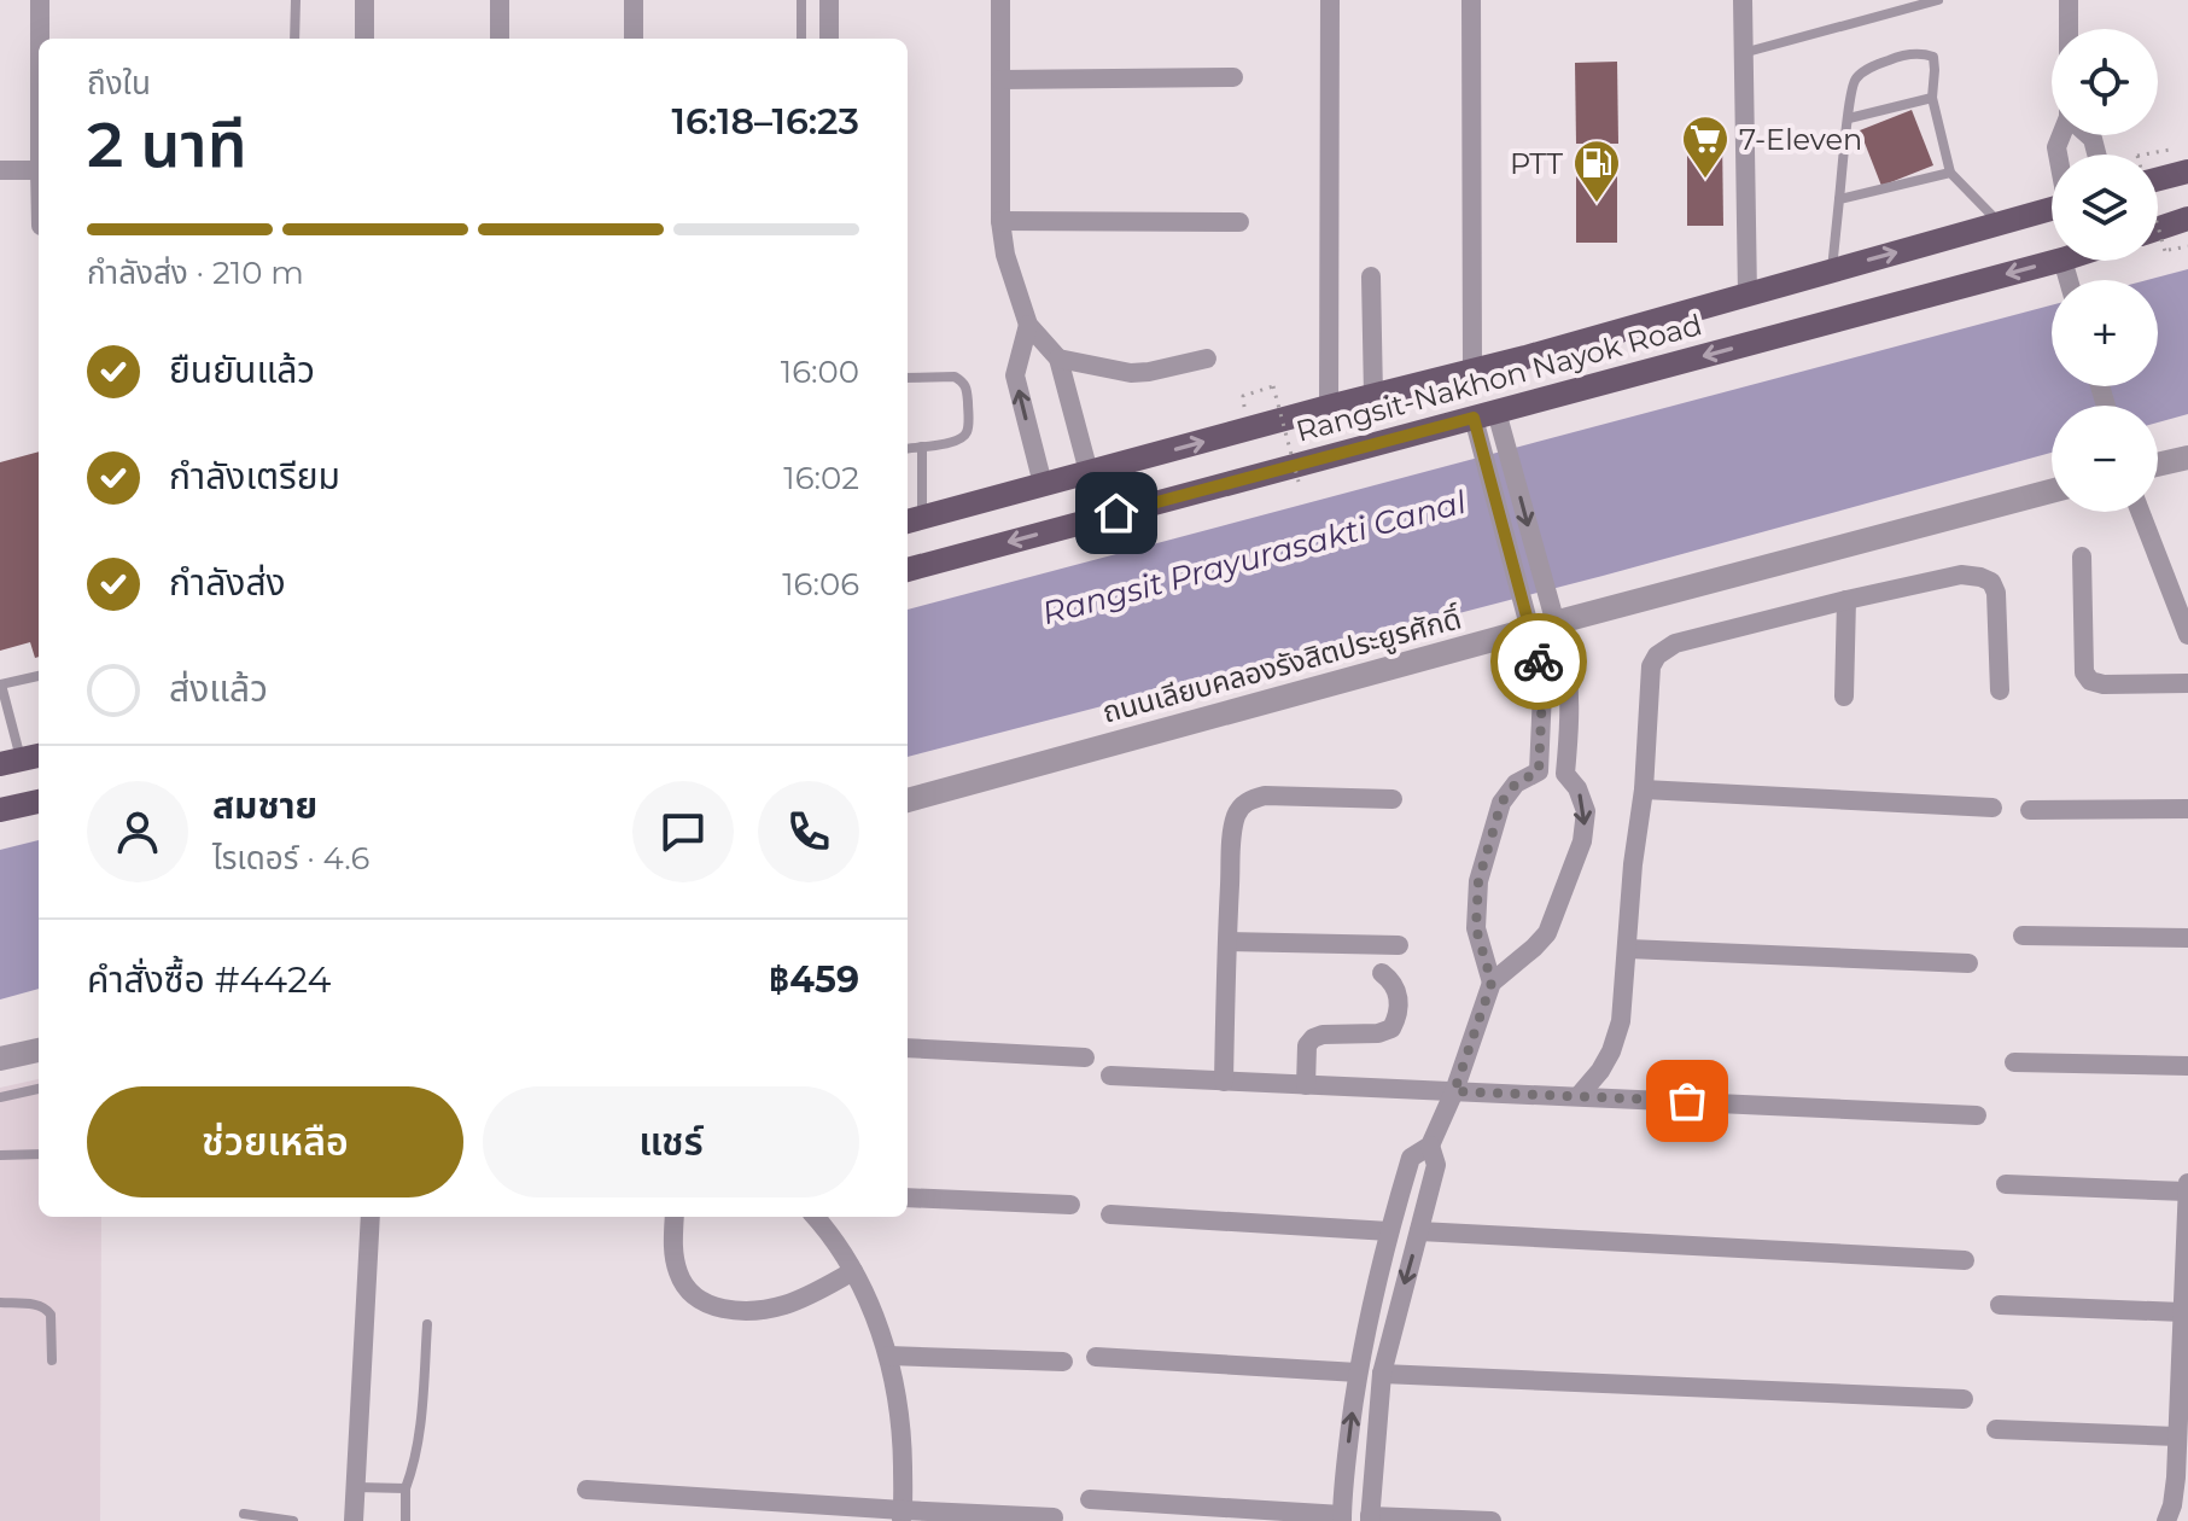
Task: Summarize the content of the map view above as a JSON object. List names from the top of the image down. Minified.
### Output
{"streets":{"main road":["Rangsit-Nakhon Nayok Road"],"street":["ถนนเลียบคลองรังสิตประยูรศักดิ์"]},"water":["Rangsit Prayurasakti Canal"],"places":{"supermarket":["7-Eleven"],"fuel station":["PTT"]},"page":{"map_buttons":["+","−"],"heading":["2 นาที","ถึงใน","16:18–16:23"],"panel":["สมชาย","ไรเดอร์ · 4.6","คำสั่งซื้อ #4424","฿459"],"bar":"กำลังส่ง · 210 m","list":[["ยืนยันแล้ว","16:00"],["กำลังเตรียม","16:02"],["กำลังส่ง","16:06"],"ส่งแล้ว"],"buttons":["ช่วยเหลือ","แชร์"]}}
